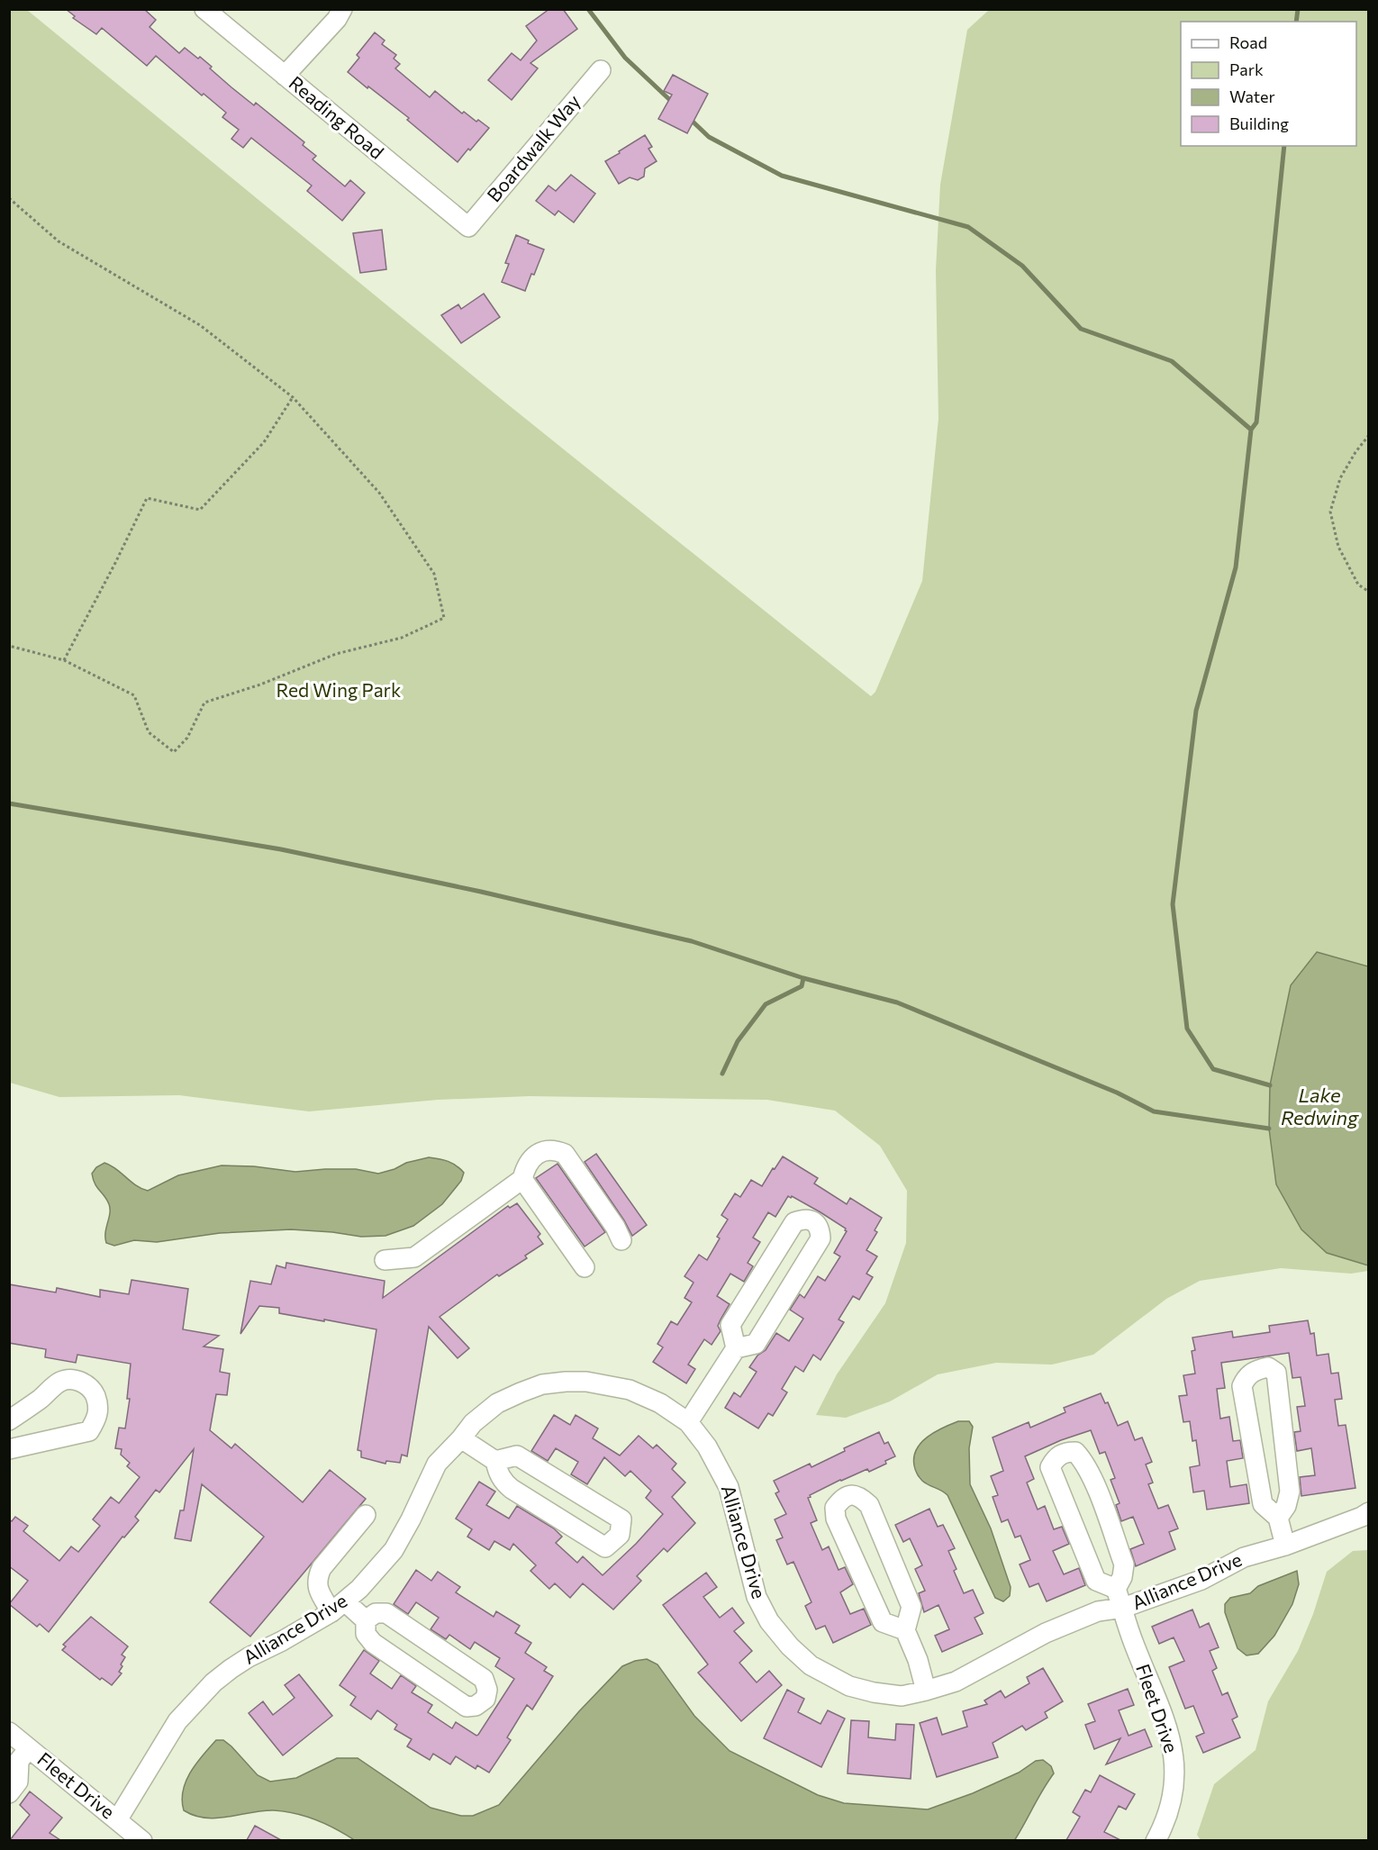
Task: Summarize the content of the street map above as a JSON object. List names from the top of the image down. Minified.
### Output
{"streets":{"street":["Reading Road","Boardwalk Way","Alliance Drive","Fleet Drive"]},"crossings":[["Reading Road","Boardwalk Way"],["Alliance Drive","Fleet Drive"]],"water":["Lake Redwing"],"parks":["Red Wing Park"],"legend":["Road","Park","Water","Building"]}
